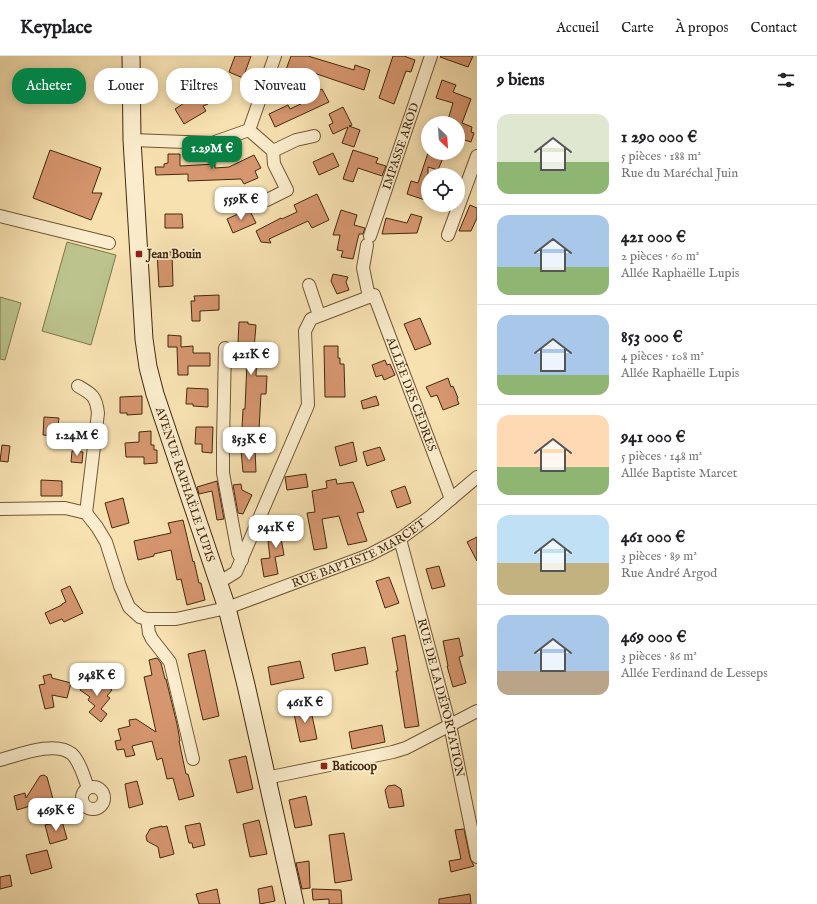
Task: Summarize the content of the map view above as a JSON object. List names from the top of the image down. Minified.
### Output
{"streets":{"street":["IMPASSE AROD","ALLÉE DES CÈDRES","AVENUE RAPHAËLE LUPIS","RUE BAPTISTE MARCET","RUE DE LA DÉPORTATION"]},"crossings":[["IMPASSE AROD","ALLÉE DES CÈDRES"],["ALLÉE DES CÈDRES","RUE BAPTISTE MARCET"],["AVENUE RAPHAËLE LUPIS","RUE BAPTISTE MARCET"],["RUE BAPTISTE MARCET","RUE DE LA DÉPORTATION"]],"places":{"transit":["Jean Bouin","Baticoop"]},"north":"bottom right","page":{"header":"Keyplace","nav":["Accueil","Carte","À propos","Contact"],"heading":"9 biens","chip":["Acheter","Louer","Filtres","Nouveau"],"list":[{"name":"1 290 000 €","note":"5 pièces · 188 m² · Rue du Maréchal Juin"},{"name":"421 000 €","note":"2 pièces · 60 m² · Allée Raphaëlle Lupis"},{"name":"853 000 €","note":"4 pièces · 108 m² · Allée Raphaëlle Lupis"},{"name":"941 000 €","note":"5 pièces · 148 m² · Allée Baptiste Marcet"},{"name":"461 000 €","note":"3 pièces · 89 m² · Rue André Argod"},{"name":"469 000 €","note":"3 pièces · 86 m² · Allée Ferdinand de Lesseps"}],"price":["1.29M €","559K €","421K €","1.24M €","853K €","941K €","948K €","461K €","469K €"]}}
